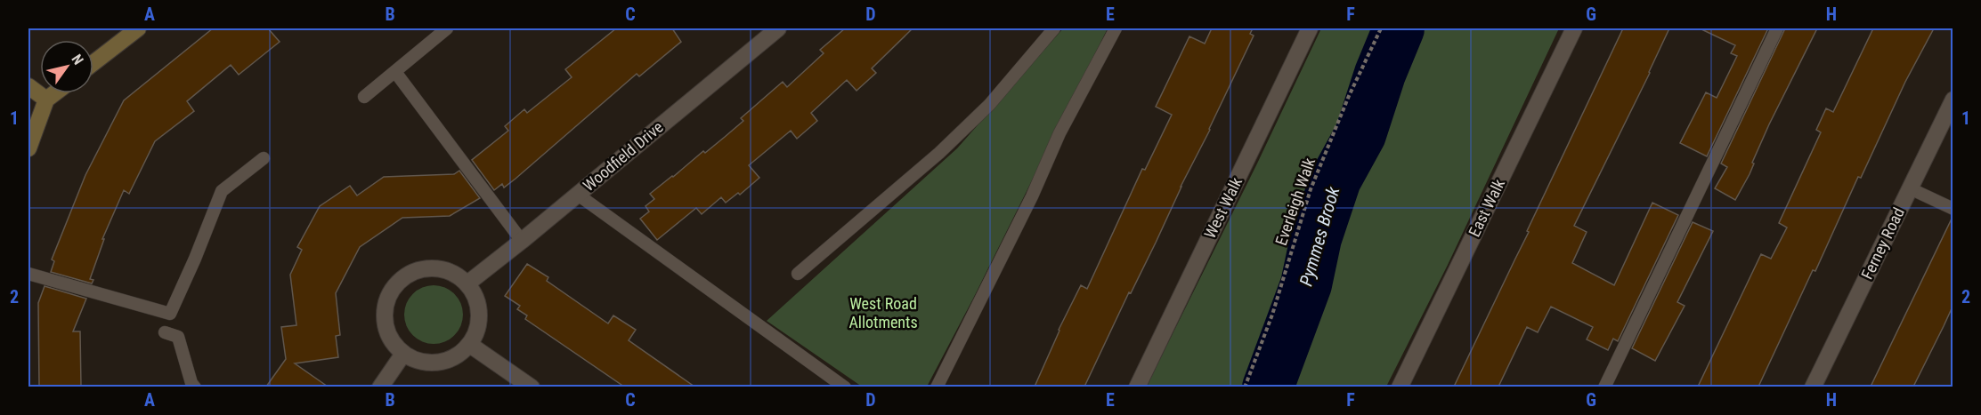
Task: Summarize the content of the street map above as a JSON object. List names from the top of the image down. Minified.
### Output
{"streets":{"street":["Woodfield Drive","West Walk","East Walk","Ferney Road"],"path":["Everleigh Walk"]},"water":["Pymmes Brook"],"parks":["West Road Allotments"],"north":"top right","grid":{"columns":["A","B","C","D","E","F","G","H"],"rows":["1","2"]}}
